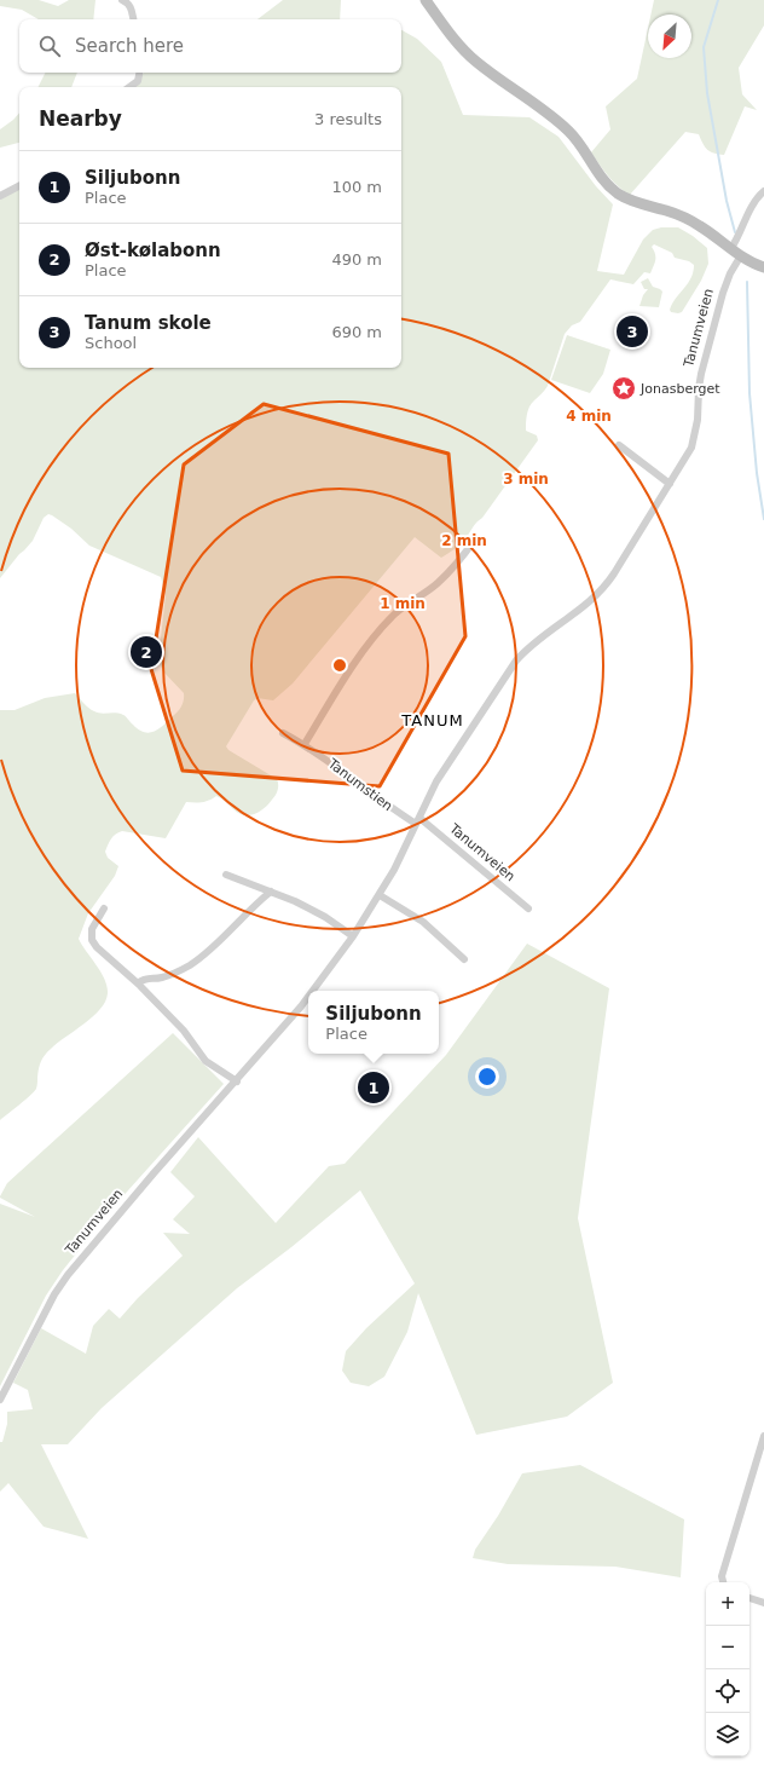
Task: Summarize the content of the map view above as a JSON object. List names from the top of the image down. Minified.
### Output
{"streets":{"street":["Tanumveien","Tanumstien"]},"crossings":[["Tanumveien","Tanumstien"]],"districts":["TANUM"],"places":{"place":["Jonasberget"]},"north":"bottom left","page":{"search":"Search here","heading":["Nearby","3 results"],"list":[{"mark":"1","name":"Siljubonn","note":"Place","value":"100 m"},{"mark":"2","name":"Øst-kølabonn","note":"Place","value":"490 m"},{"mark":"3","name":"Tanum skole","note":"School","value":"690 m"}],"pins":["3","2","1"],"popup":["Siljubonn","Place"],"map_buttons":["+","−"]},"rings":["4 min","3 min","2 min","1 min"]}
